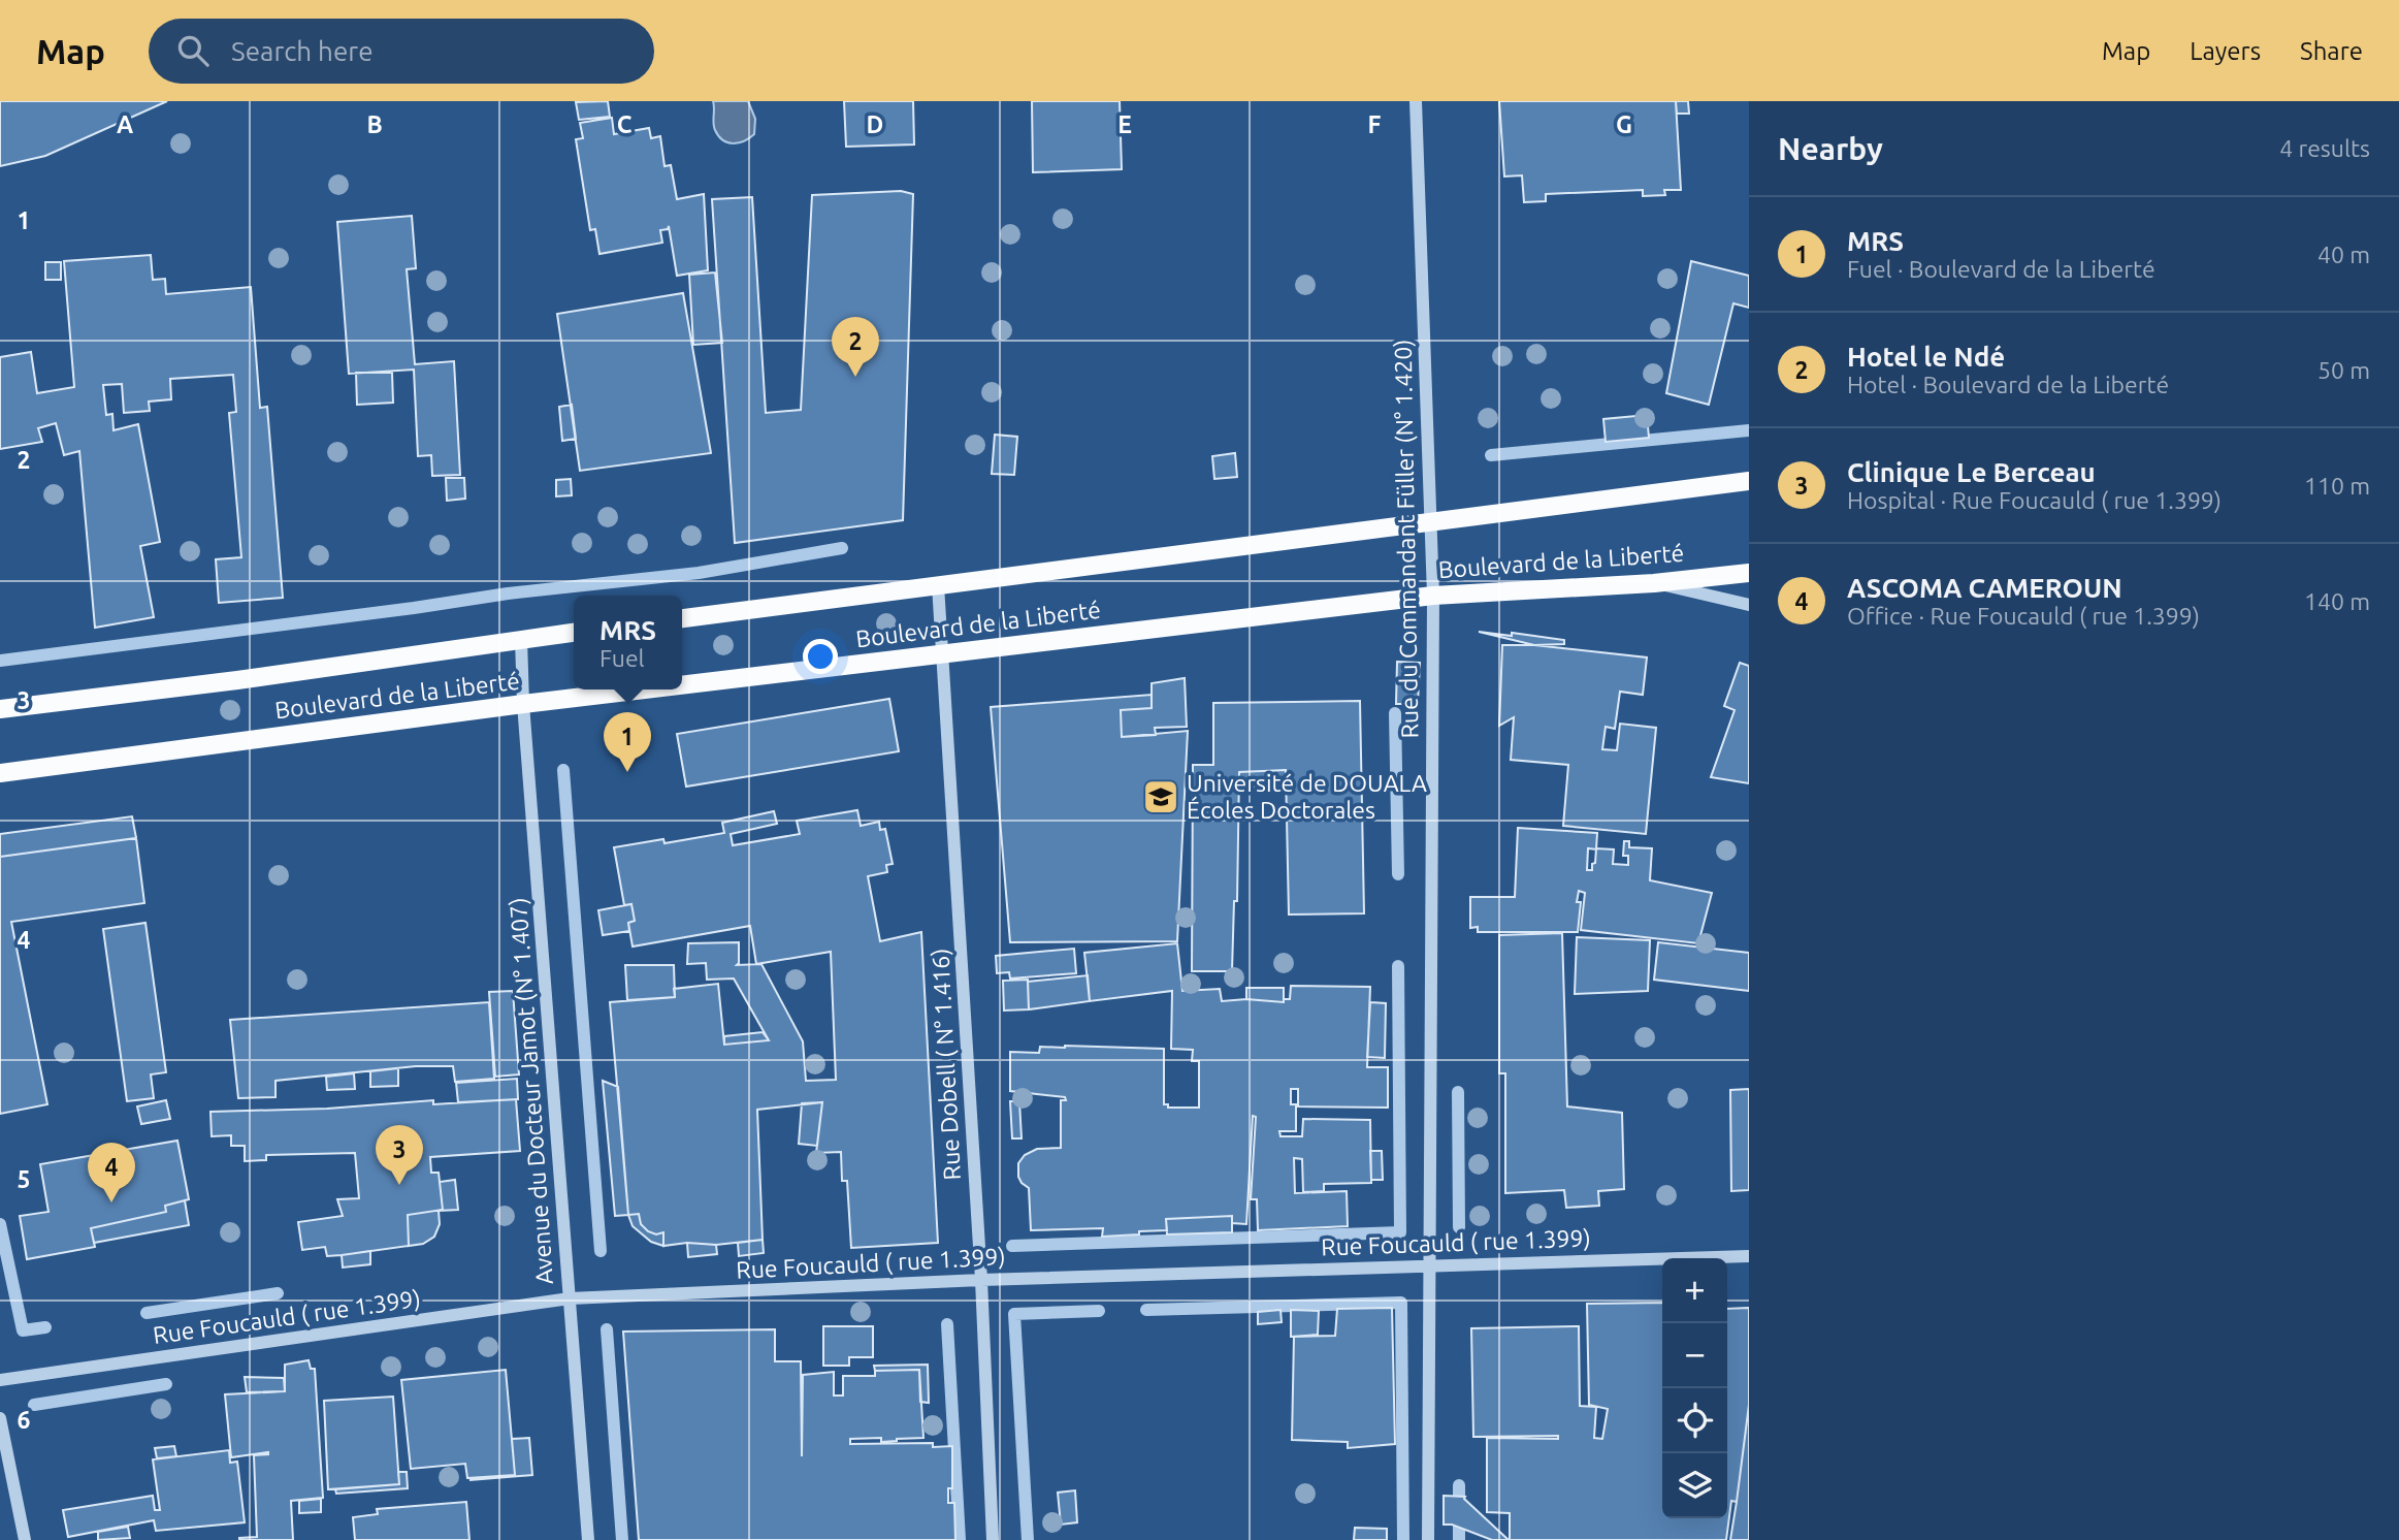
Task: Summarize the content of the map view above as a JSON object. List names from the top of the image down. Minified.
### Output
{"streets":{"main road":["Boulevard de la Liberté"],"street":["Rue du Commandant Füller (N° 1.420)","Rue Dobell ( N° 1.416)","Avenue du Docteur Jamot (N° 1.407)","Rue Foucauld ( rue 1.399)"]},"crossings":[["Rue du Commandant Füller (N° 1.420)","Boulevard de la Liberté"],["Rue du Commandant Füller (N° 1.420)","Rue Foucauld ( rue 1.399)"],["Boulevard de la Liberté","Rue Dobell ( N° 1.416)"],["Boulevard de la Liberté","Avenue du Docteur Jamot (N° 1.407)"],["Rue Dobell ( N° 1.416)","Rue Foucauld ( rue 1.399)"],["Avenue du Docteur Jamot (N° 1.407)","Rue Foucauld ( rue 1.399)"]],"places":{"school or university":["Université de DOUALA Écoles Doctorales"]},"page":{"header":"Map","search":"Search here","nav":["Map","Layers","Share"],"heading":["Nearby","4 results"],"list":[{"mark":"1","name":"MRS","note":"Fuel · Boulevard de la Liberté","value":"40 m"},{"mark":"2","name":"Hotel le Ndé","note":"Hotel · Boulevard de la Liberté","value":"50 m"},{"mark":"3","name":"Clinique Le Berceau","note":"Hospital · Rue Foucauld ( rue 1.399)","value":"110 m"},{"mark":"4","name":"ASCOMA CAMEROUN","note":"Office · Rue Foucauld ( rue 1.399)","value":"140 m"}],"pins":["2","1","3","4"],"popup":["MRS","Fuel"],"map_buttons":["+","−"]},"grid":{"columns":["A","B","C","D","E","F","G"],"rows":["1","2","3","4","5","6"]}}
